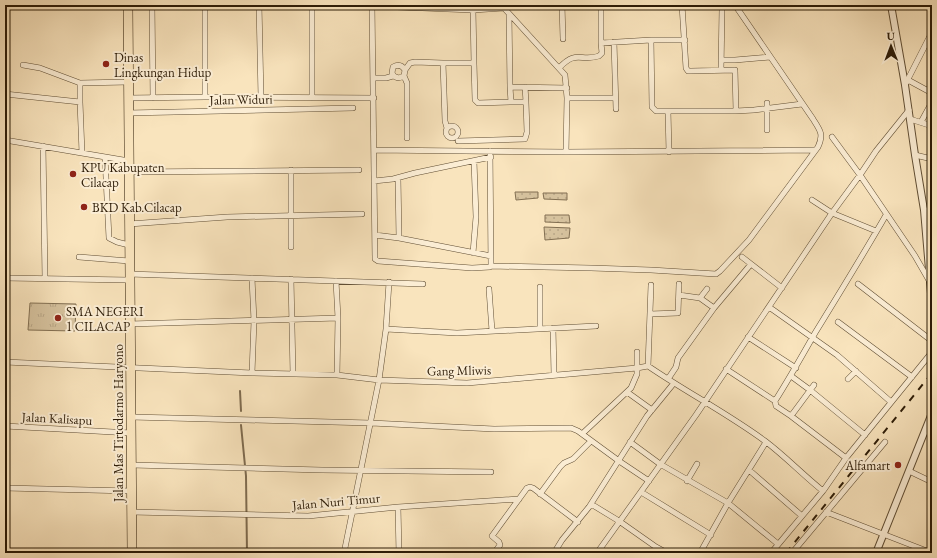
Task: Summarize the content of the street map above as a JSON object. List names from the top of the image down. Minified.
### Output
{"streets":{"highway":["Jalan Mas Tirtodarmo Haryono"],"street":["Jalan Widuri","Gang Mliwis","Jalan Kalisapu","Jalan Nuri Timur"]},"crossings":[["Jalan Widuri","Jalan Mas Tirtodarmo Haryono"],["Gang Mliwis","Jalan Mas Tirtodarmo Haryono"],["Jalan Kalisapu","Jalan Mas Tirtodarmo Haryono"],["Jalan Mas Tirtodarmo Haryono","Jalan Nuri Timur"]],"places":["Dinas Lingkungan Hidup","KPU Kabupaten Cilacap","BKD Kab.Cilacap","SMA NEGERI 1 CILACAP","Alfamart"],"north":"top"}
